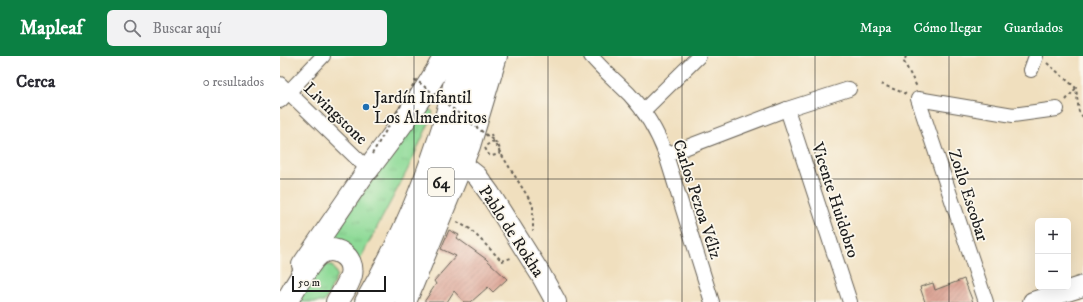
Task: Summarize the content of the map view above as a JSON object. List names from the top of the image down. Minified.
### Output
{"streets":{"highway":["64"],"main road":["Pablo de Rokha"],"street":["Livingstone","Zoilo Escobar","Carlos Pezoa Véliz","Vicente Huidobro"]},"places":["Jardín Infantil Los Almendritos"],"scale_bar":"50 m","page":{"header":"Mapleaf","search":"Buscar aquí","nav":["Mapa","Cómo llegar","Guardados"],"heading":["Cerca","0 resultados"],"map_buttons":["+","−"],"scale":"50 m"}}
